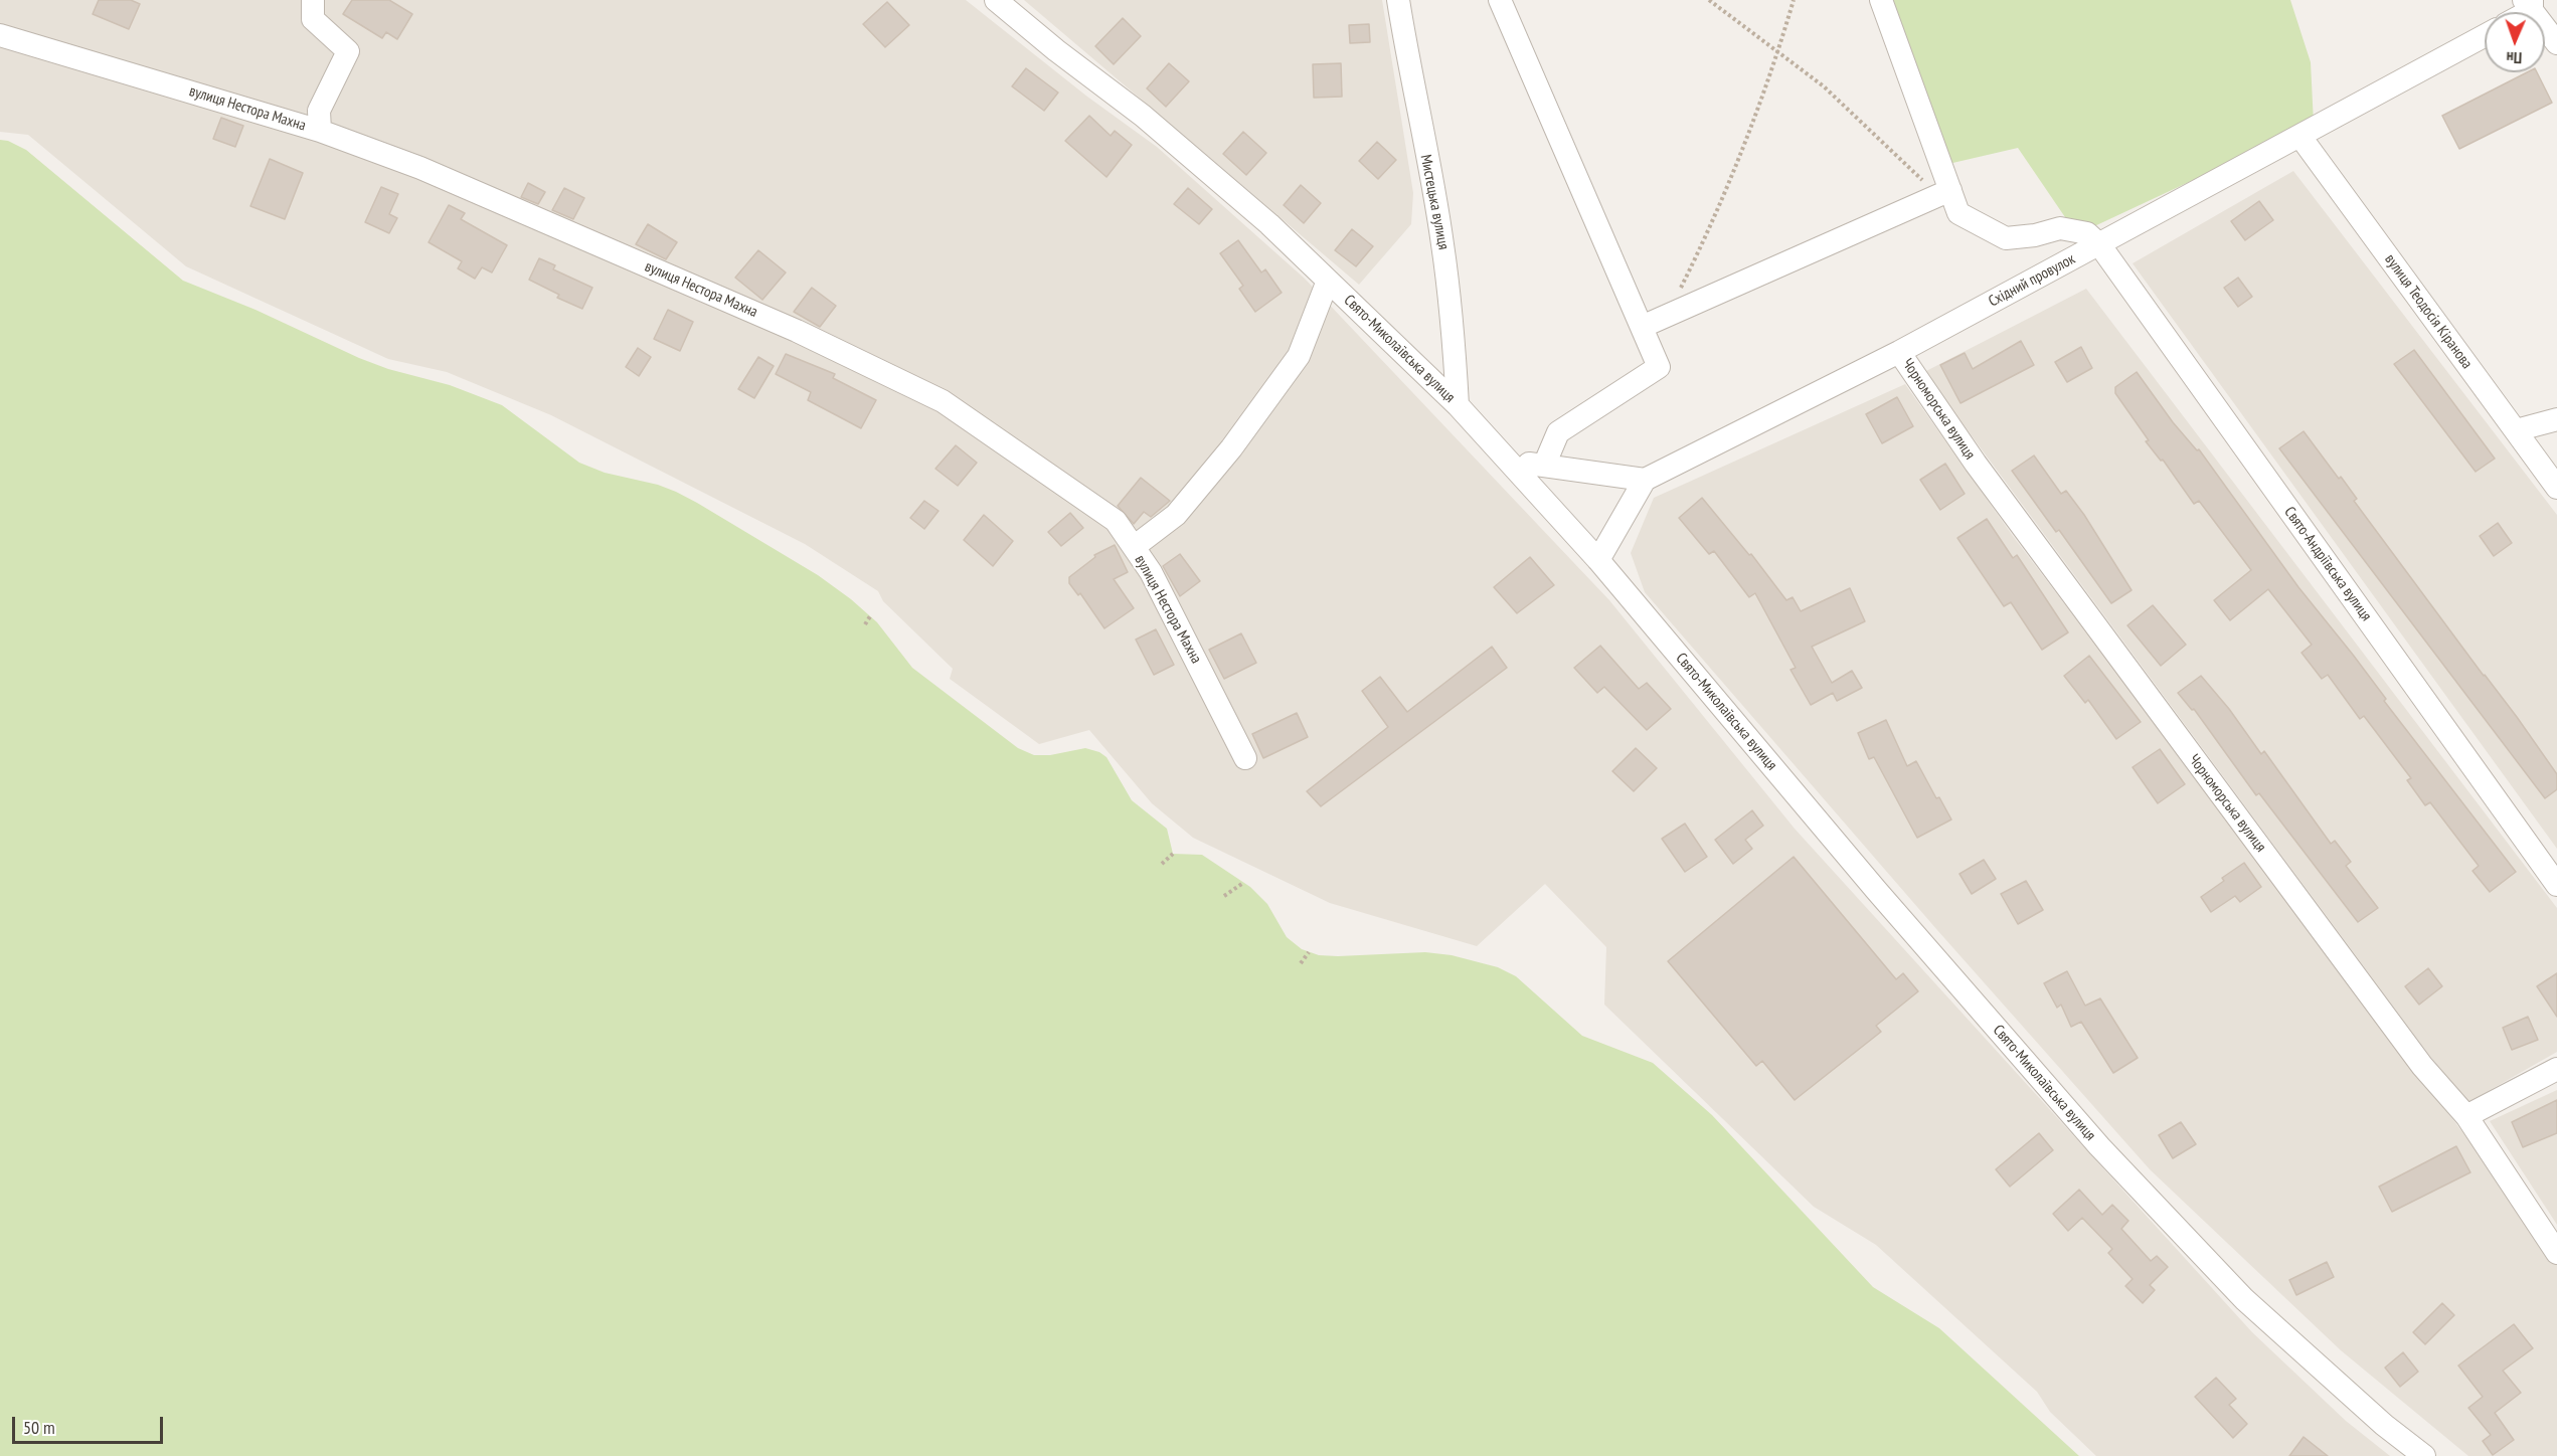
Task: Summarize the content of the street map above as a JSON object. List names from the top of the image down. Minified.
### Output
{"streets":{"street":["вулиця Нестора Махна","Мистецька вулиця","Східний провулок","вулиця Теодосія Кіранова","Свято-Миколаївська вулиця","Чорноморська вулиця","Свято-Андріївська вулиця"]},"crossings":[["Мистецька вулиця","Свято-Миколаївська вулиця"],["Східний провулок","вулиця Теодосія Кіранова"],["Східний провулок","Чорноморська вулиця"],["Східний провулок","Свято-Андріївська вулиця"]],"scale_bar":"50 m","north":"bottom"}
